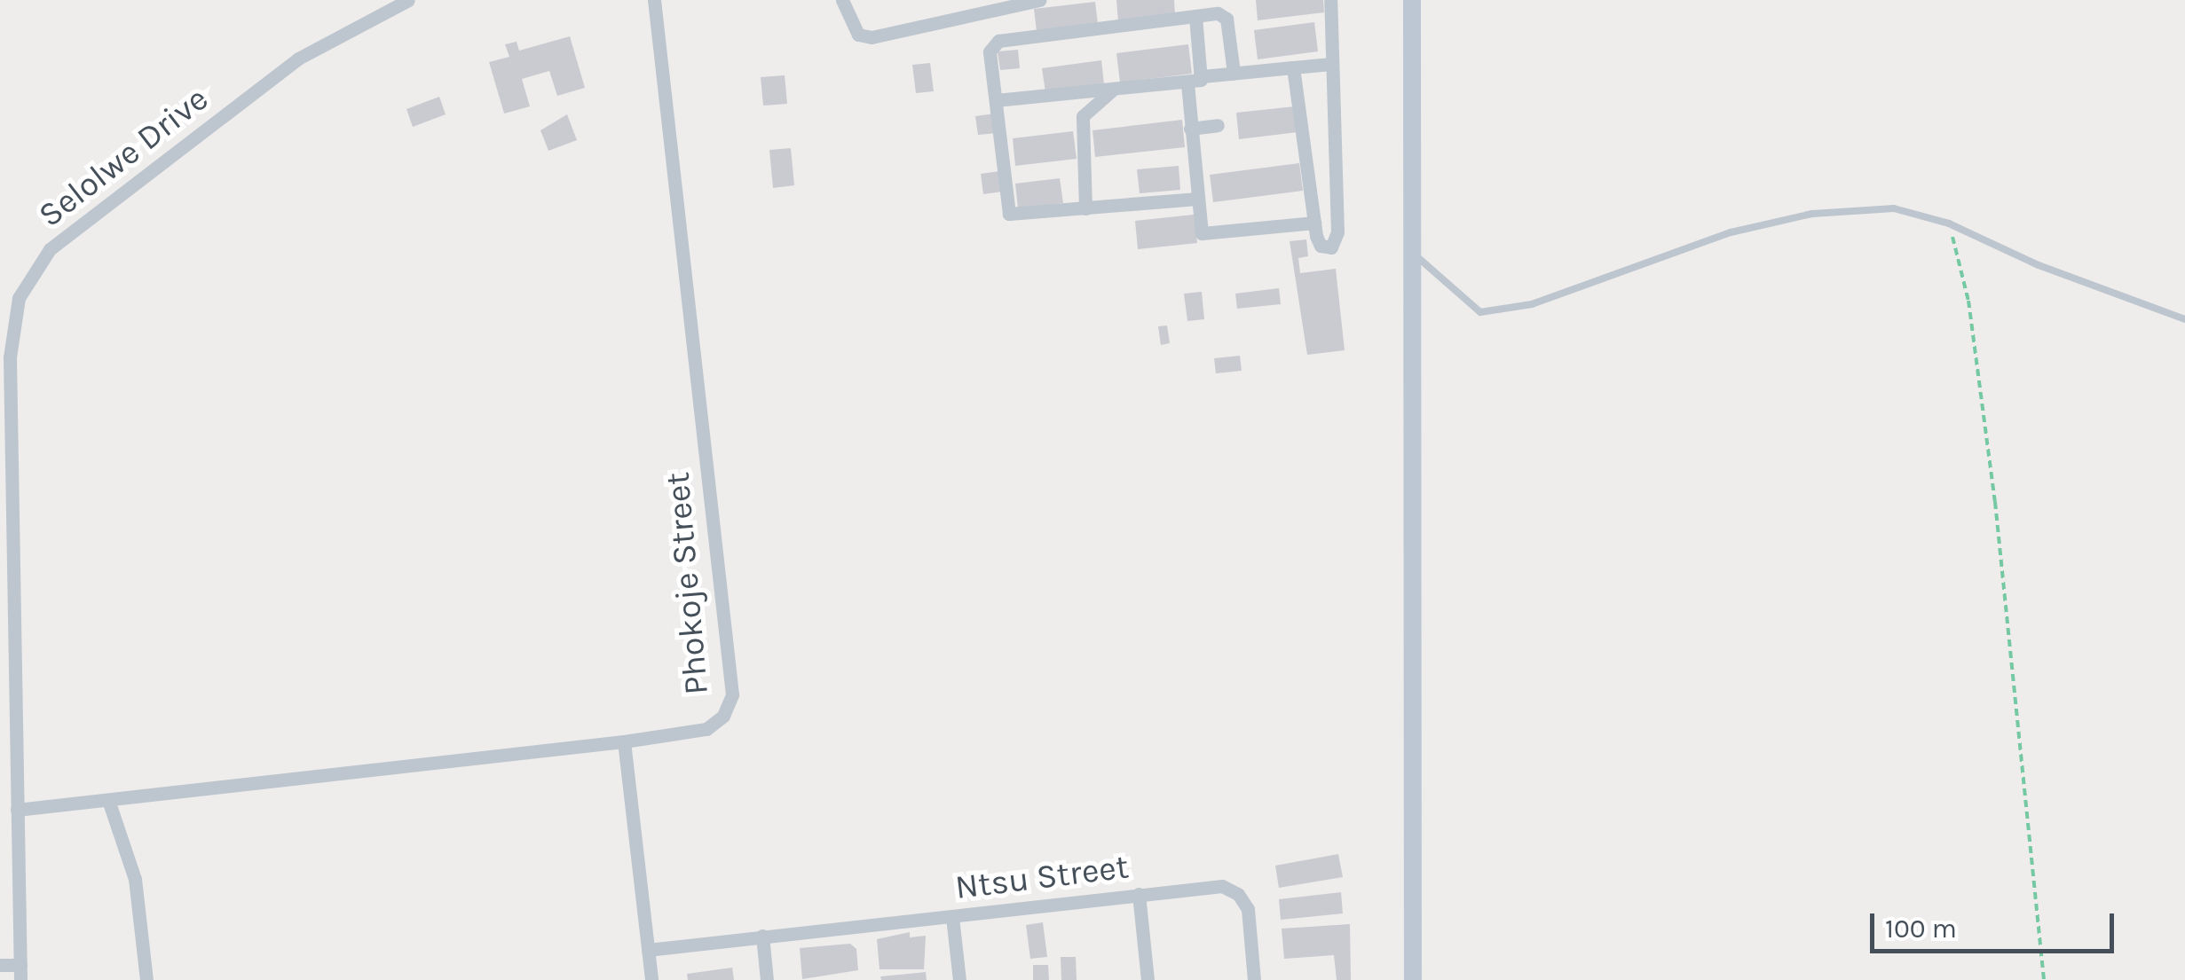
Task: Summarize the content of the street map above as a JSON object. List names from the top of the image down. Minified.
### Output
{"streets":{"street":["Selolwe Drive","Phokoje Street","Ntsu Street"]},"crossings":[["Selolwe Drive","Phokoje Street"]],"scale_bar":"100 m"}
